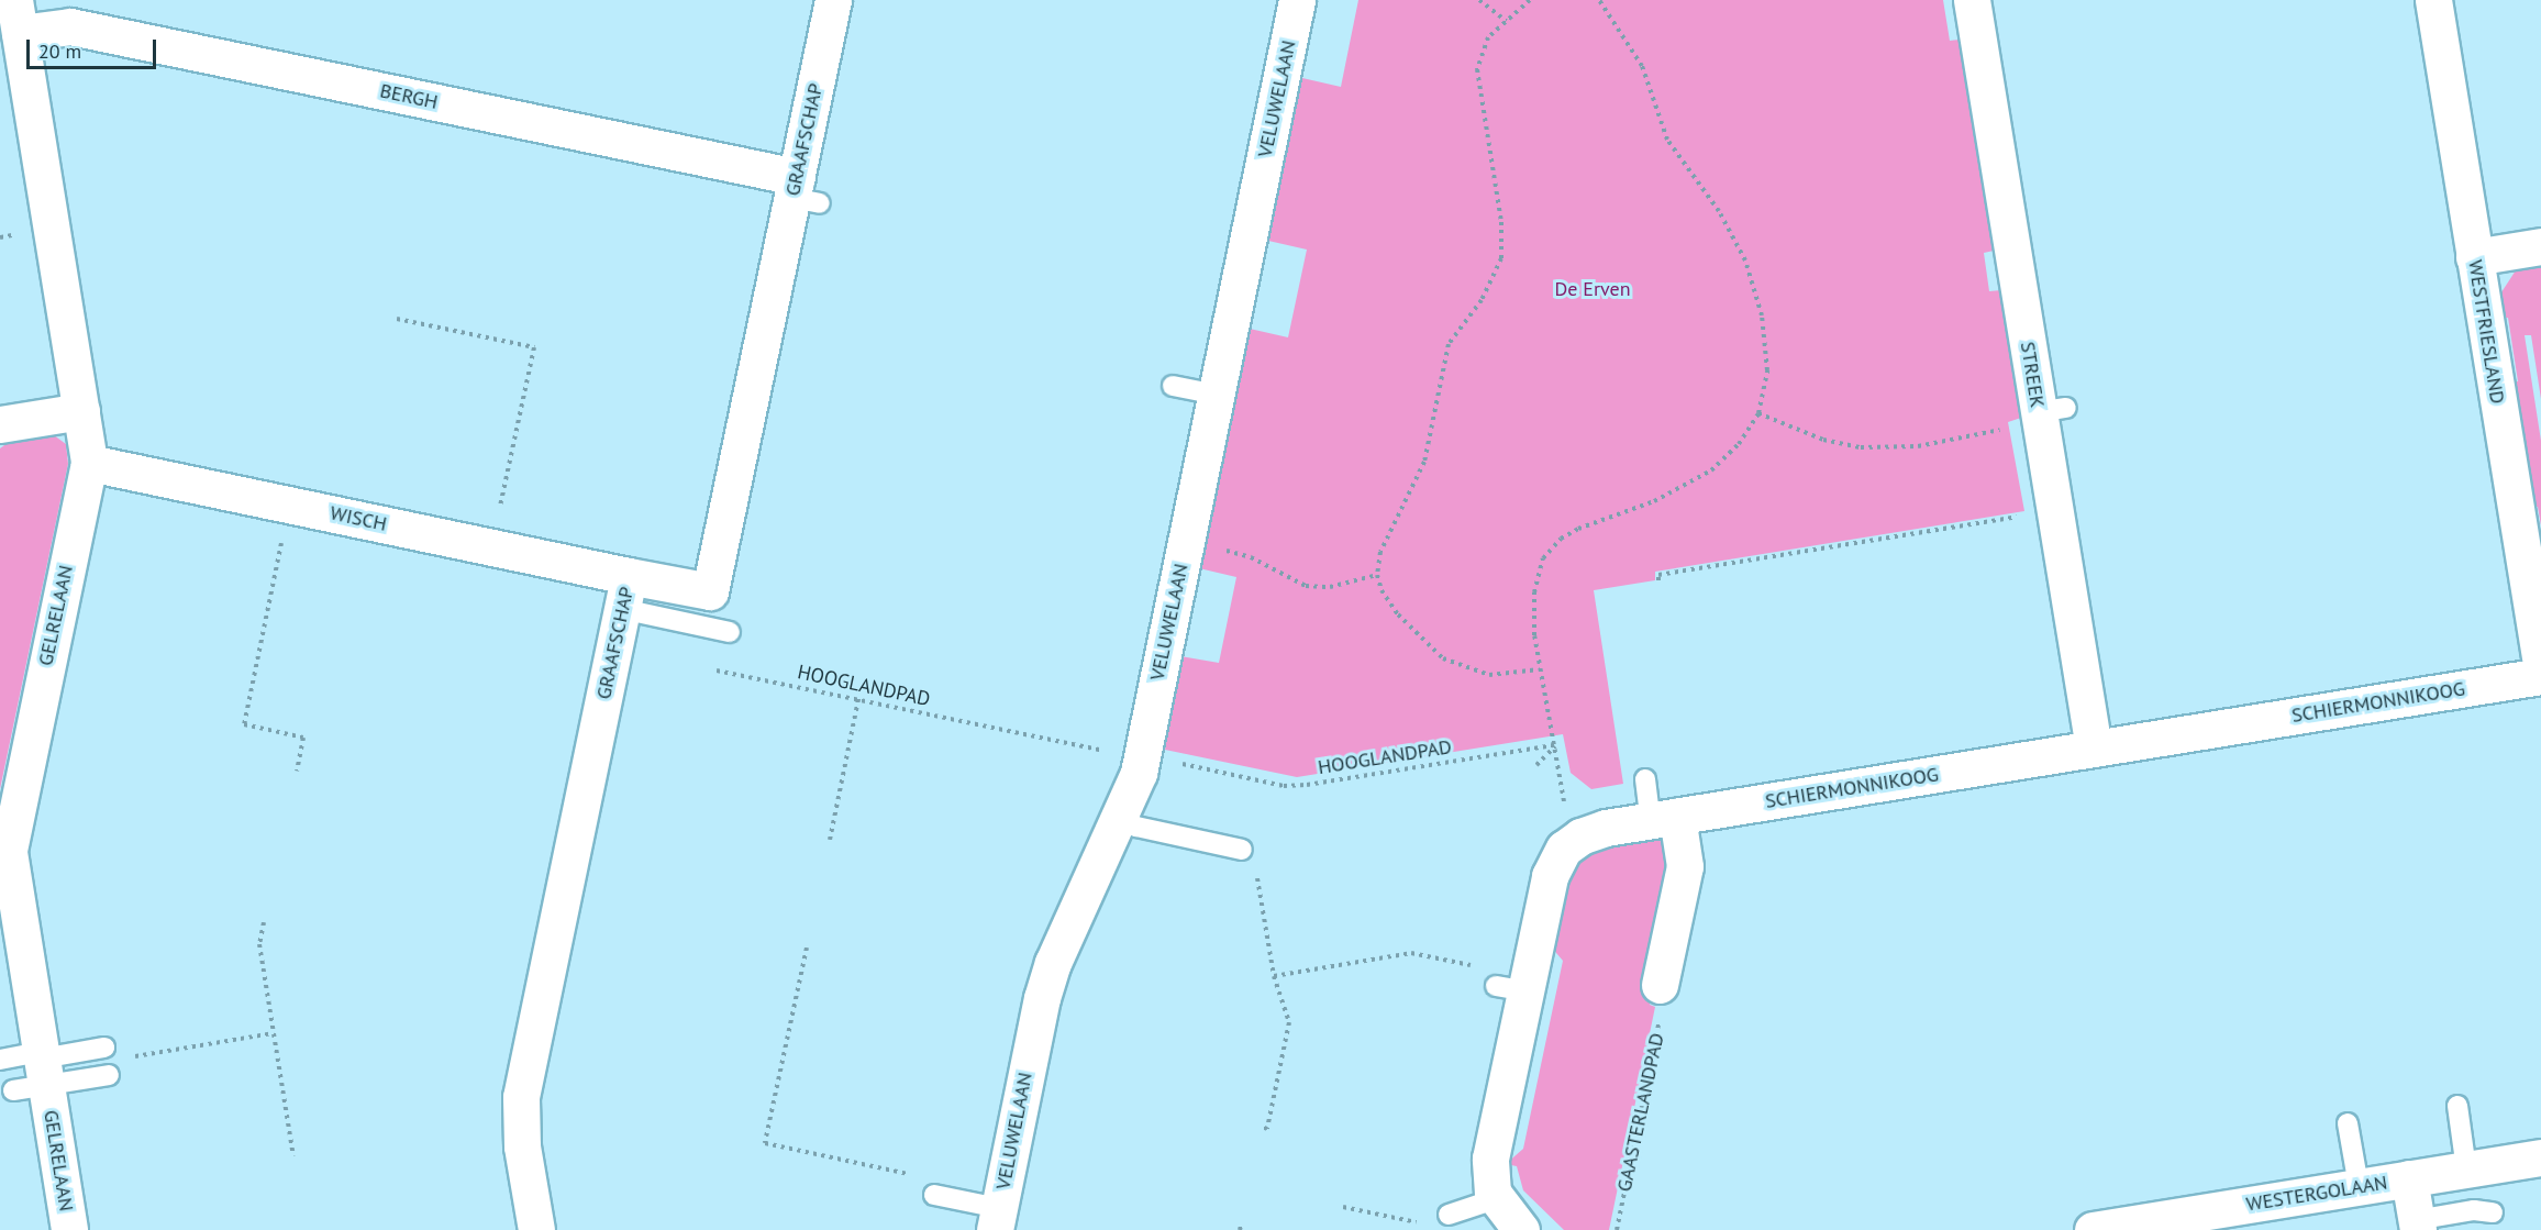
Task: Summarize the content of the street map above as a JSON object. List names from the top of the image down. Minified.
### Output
{"streets":{"street":["BERGH","VELUWELAAN","GRAAFSCHAP","WESTFRIESLAND","STREEK","WISCH","GELRELAAN","SCHIERMONNIKOOG","WESTERGOLAAN"],"path":["HOOGLANDPAD","GAASTERLANDPAD"]},"crossings":[["BERGH","GRAAFSCHAP"],["BERGH","GELRELAAN"],["GRAAFSCHAP","WISCH"],["STREEK","SCHIERMONNIKOOG"],["WISCH","GELRELAAN"]],"parks":["De Erven"],"scale_bar":"20 m"}
